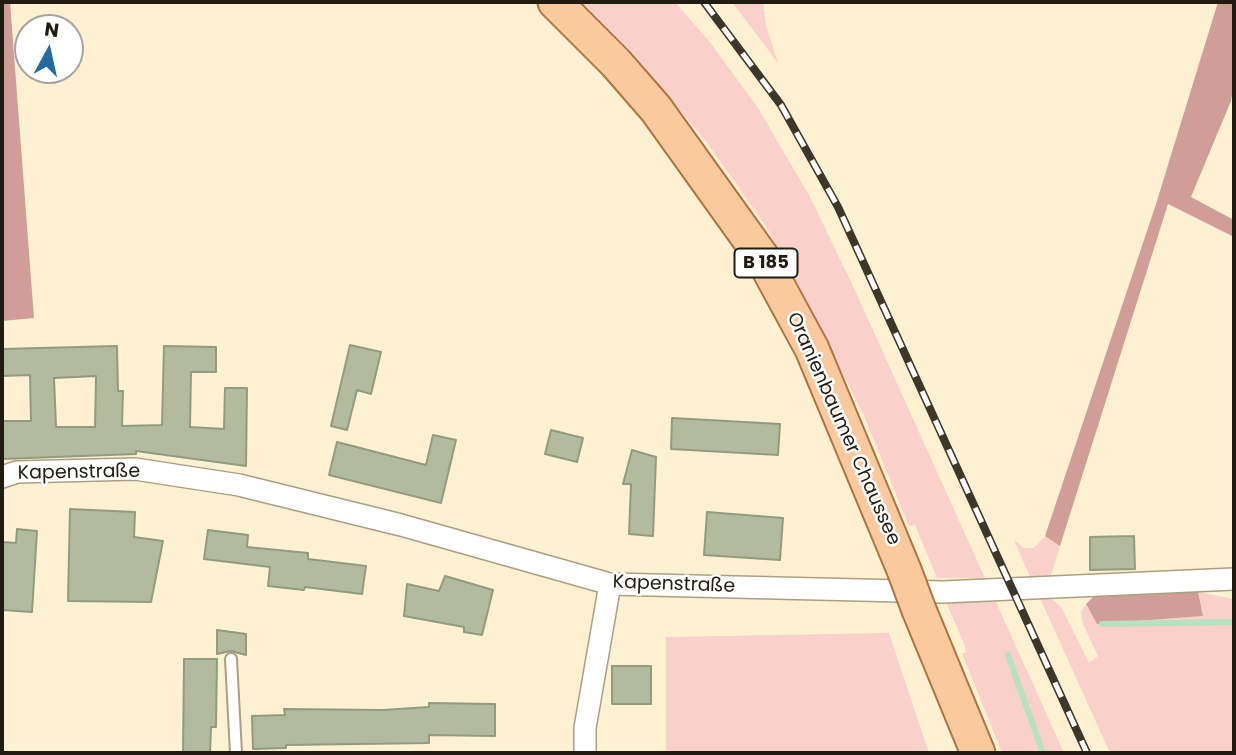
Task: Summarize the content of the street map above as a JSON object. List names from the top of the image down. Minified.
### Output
{"streets":{"main road":["B 185","Oranienbaumer Chaussee"],"street":["Kapenstraße"]},"north":"top"}
